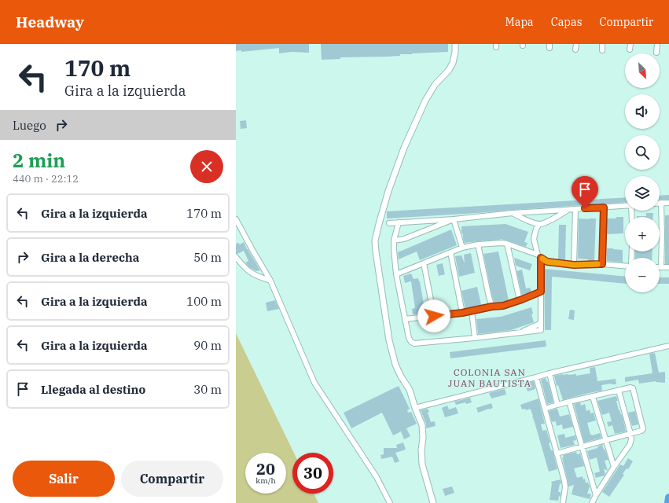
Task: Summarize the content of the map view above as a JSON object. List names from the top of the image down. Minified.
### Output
{"districts":["COLONIA SAN JUAN BAUTISTA"],"north":"bottom right","page":{"header":"Headway","nav":["Mapa","Capas","Compartir"],"turn":["170 m","Gira a la izquierda"],"map_buttons":["+","−"],"then":"Luego","heading":["2 min","440 m · 22:12"],"list":[{"name":"Gira a la izquierda","value":"170 m"},{"name":"Gira a la derecha","value":"50 m"},{"name":"Gira a la izquierda","value":"100 m"},{"name":"Gira a la izquierda","value":"90 m"},{"name":"Llegada al destino","value":"30 m"}],"speed":"20 km/h","limit":"30","buttons":["Salir","Compartir"]}}
